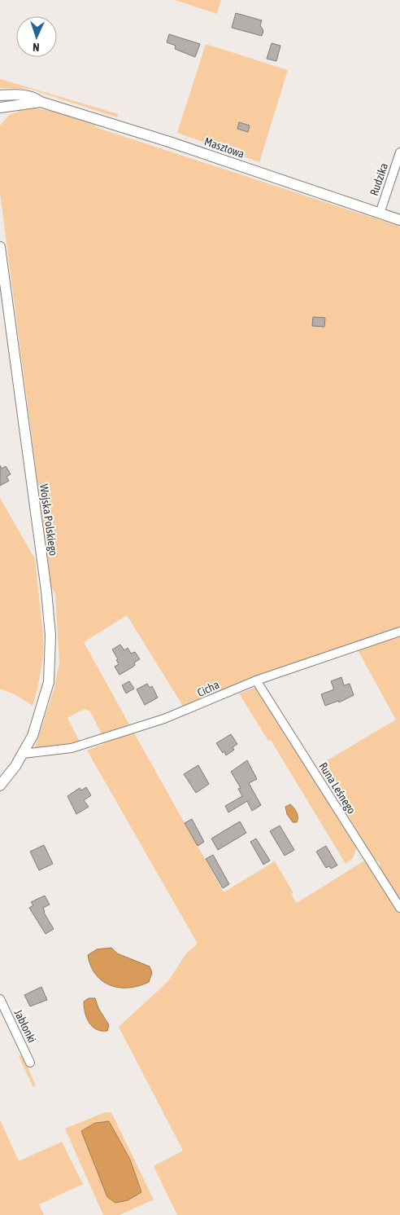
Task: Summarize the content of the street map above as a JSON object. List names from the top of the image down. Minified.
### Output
{"streets":{"street":["Masztowa","Rudzika","Wojska Polskiego","Cicha","Runa Leśnego","Jabłonki"]},"crossings":[["Masztowa","Rudzika"],["Wojska Polskiego","Cicha"],["Cicha","Runa Leśnego"]],"north":"bottom"}
